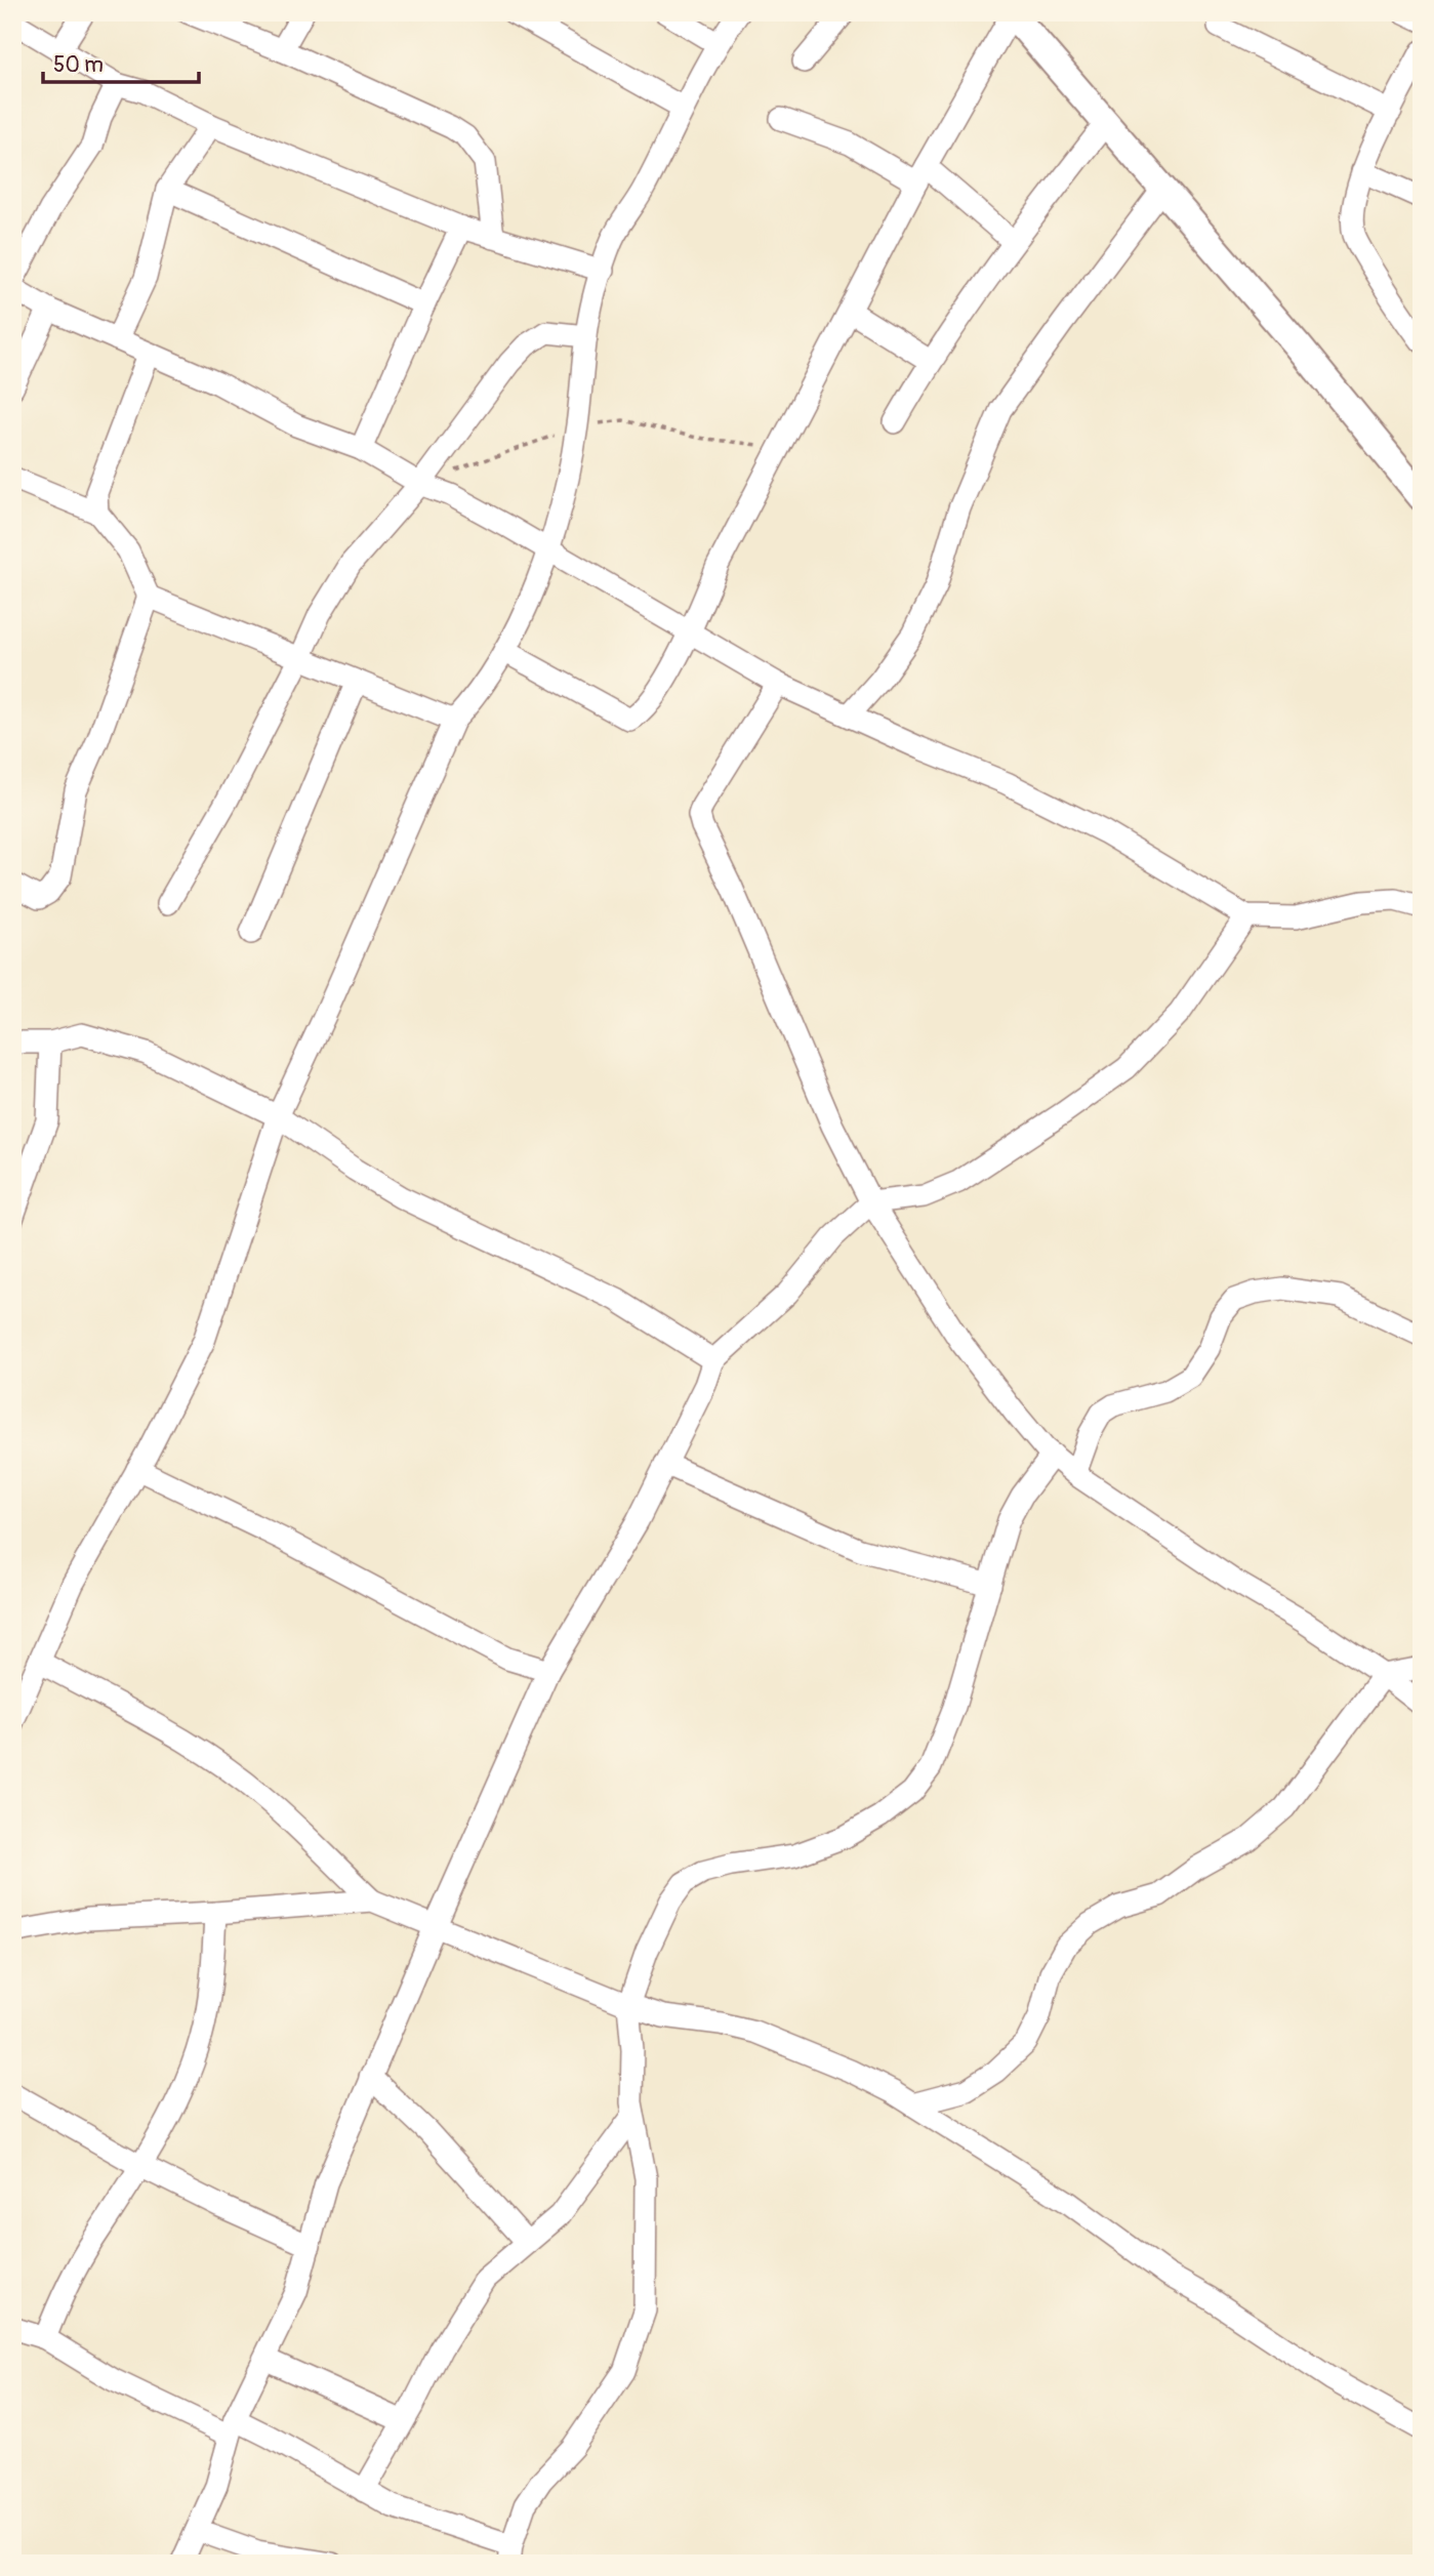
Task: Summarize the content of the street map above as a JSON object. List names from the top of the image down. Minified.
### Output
{"scale_bar":"50 m"}
